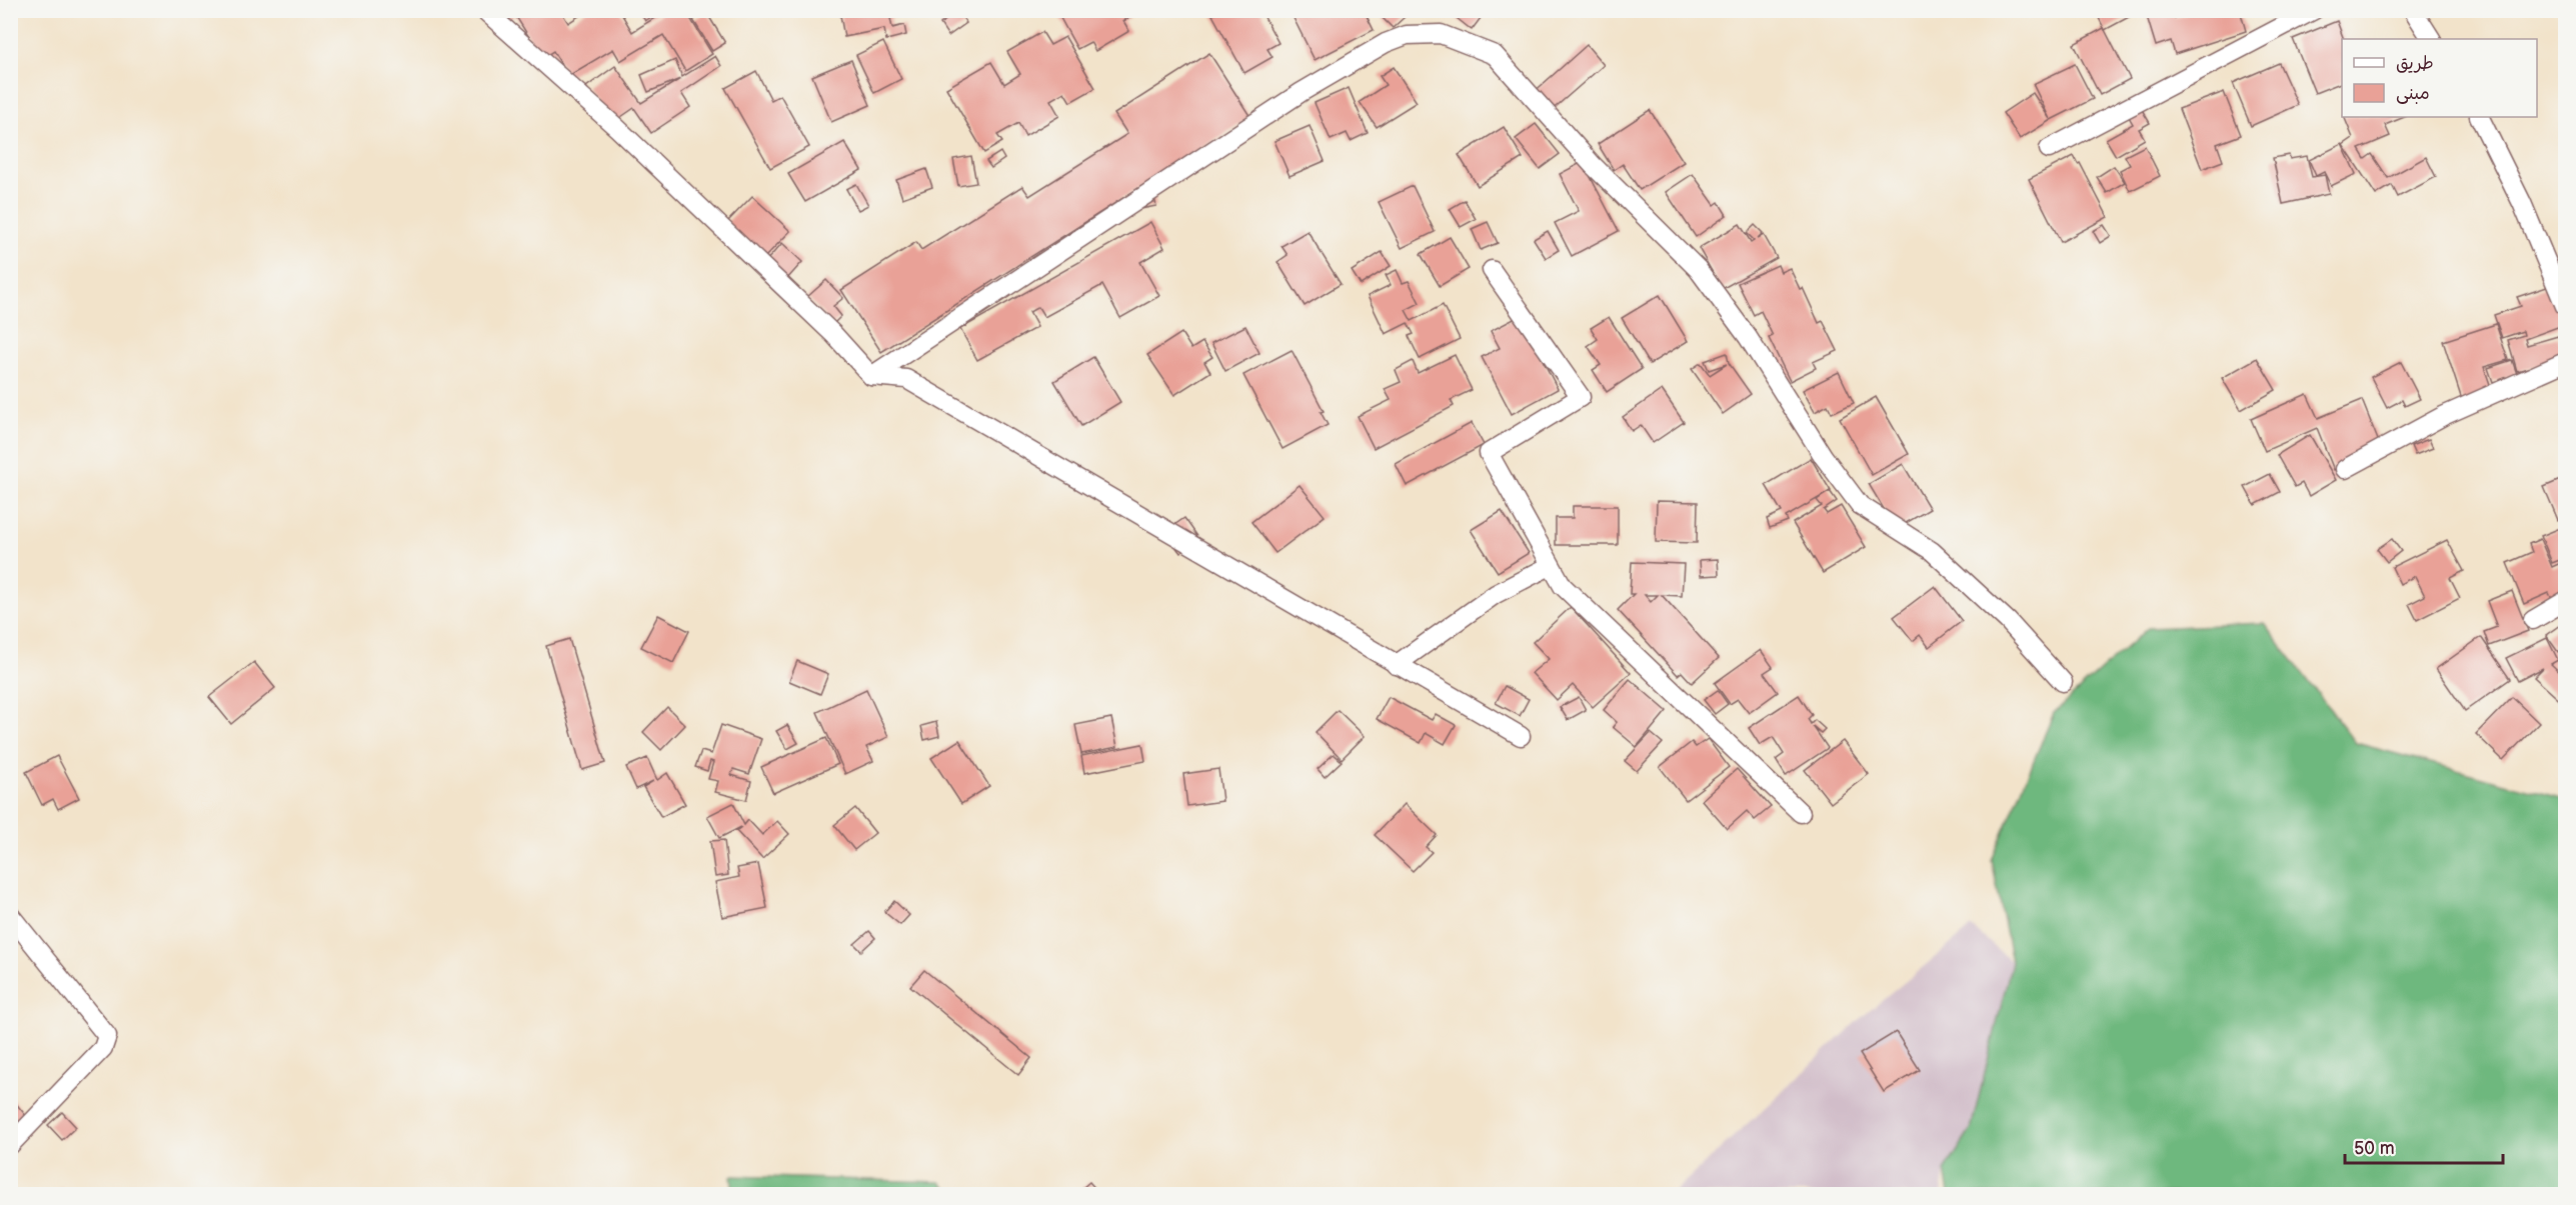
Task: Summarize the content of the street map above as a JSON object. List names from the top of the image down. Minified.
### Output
{"legend":["طريق","مبنى"],"scale_bar":"50 m"}
